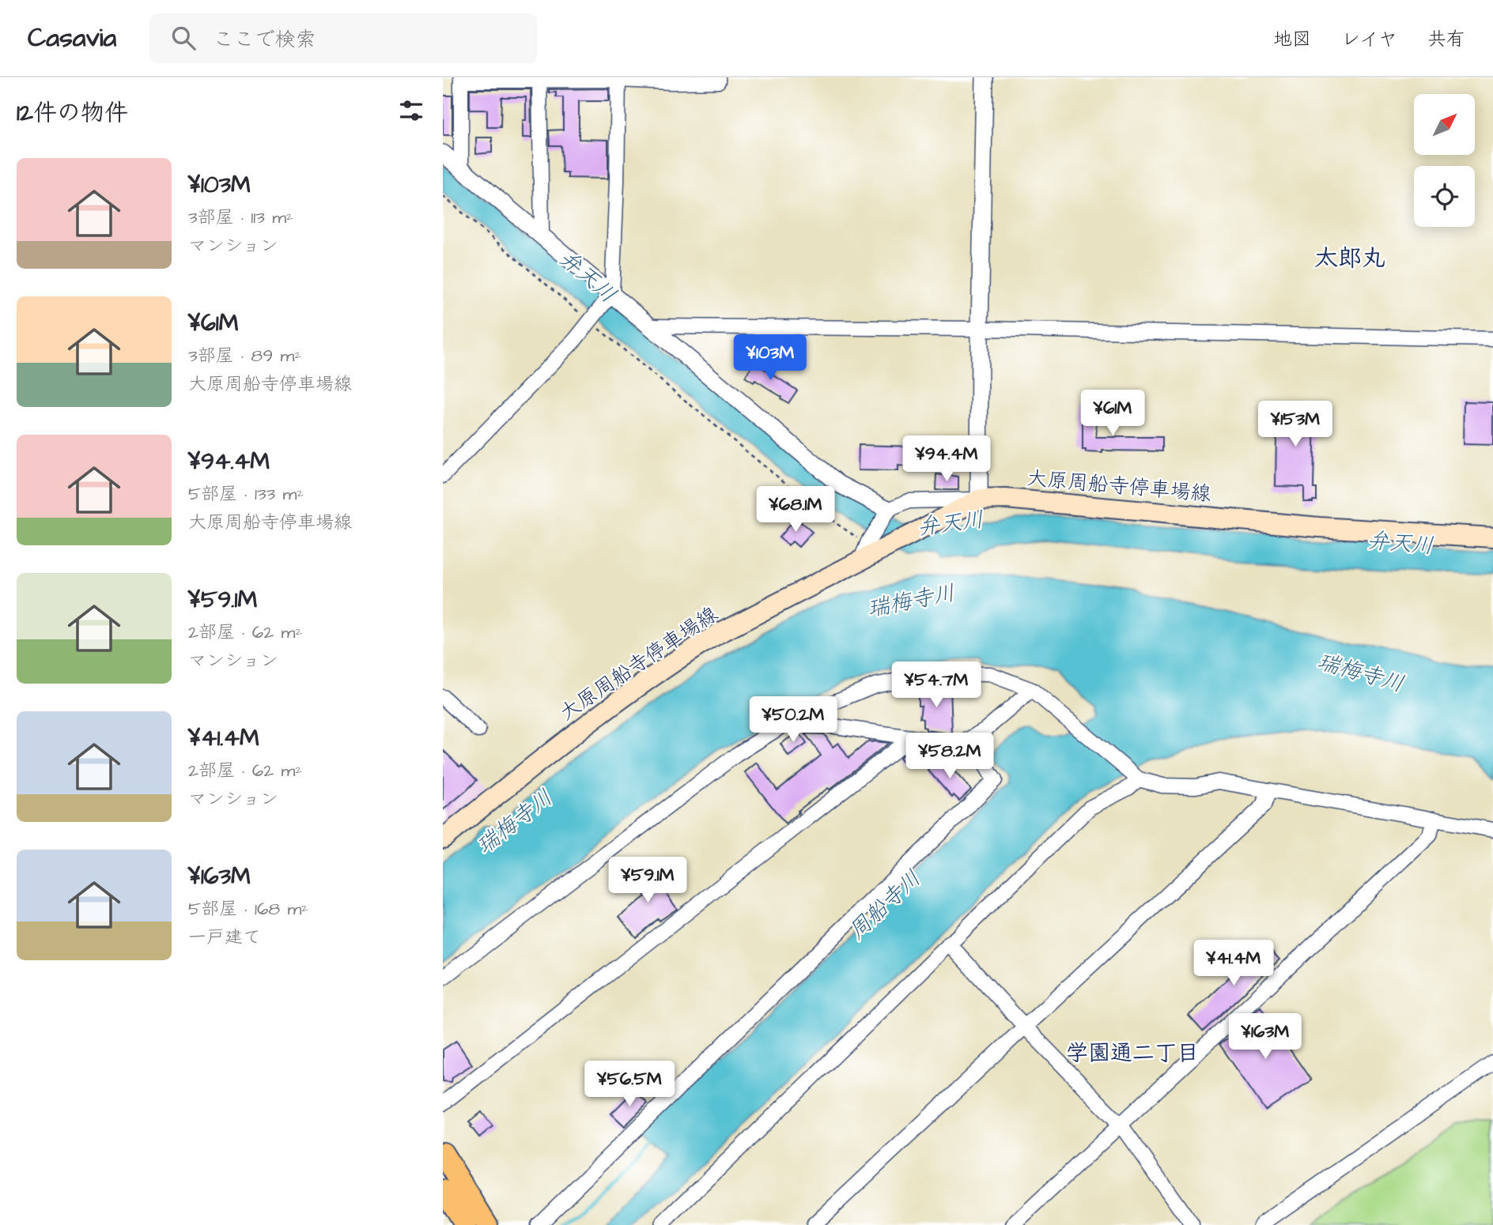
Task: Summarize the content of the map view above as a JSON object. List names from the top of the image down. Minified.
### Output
{"streets":{"main road":["大原周船寺停車場線"]},"districts":["太郎丸","学園通二丁目"],"water":["弁天川","瑞梅寺川","周船寺川"],"north":"top right","page":{"header":"Casavia","search":"ここで検索","nav":["地図","レイヤ","共有"],"heading":"12件の物件","list":[{"name":"¥103M","note":"3部屋 · 113 m² · マンション"},{"name":"¥61M","note":"3部屋 · 89 m² · 大原周船寺停車場線"},{"name":"¥94.4M","note":"5部屋 · 133 m² · 大原周船寺停車場線"},{"name":"¥59.1M","note":"2部屋 · 62 m² · マンション"},{"name":"¥41.4M","note":"2部屋 · 62 m² · マンション"},{"name":"¥163M","note":"5部屋 · 168 m² · 一戸建て"}],"price":["¥103M","¥61M","¥153M","¥94.4M","¥68.1M","¥54.7M","¥50.2M","¥58.2M","¥59.1M","¥41.4M","¥163M","¥56.5M"]}}
